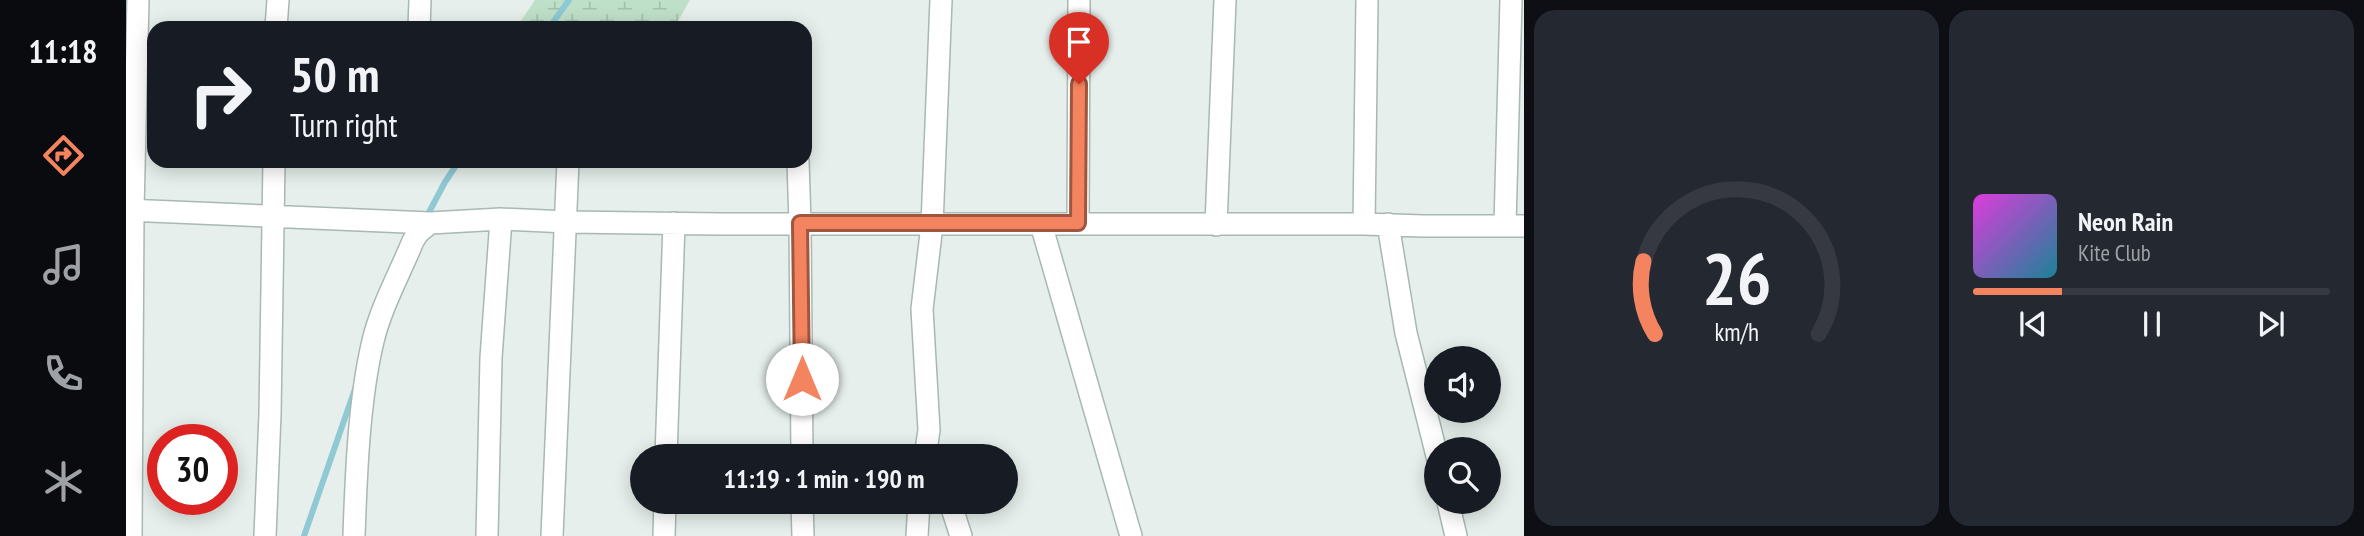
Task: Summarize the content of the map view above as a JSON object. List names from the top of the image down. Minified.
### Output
{"page":{"tabs":"11:18","turn":["50 m","Turn right"],"song":["Neon Rain","Kite Club"],"limit":"30","trip":"11:19 · 1 min · 190 m","gauge":["26","km/h"]}}
